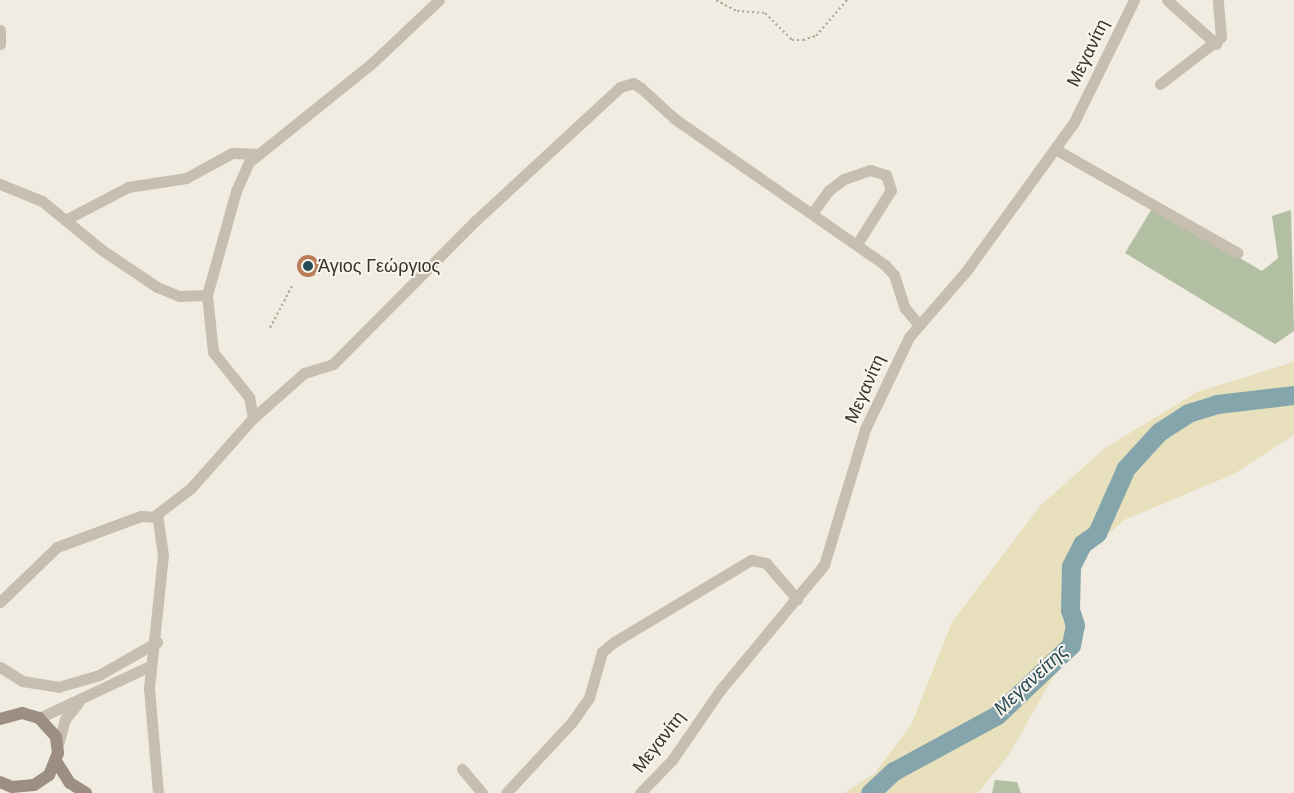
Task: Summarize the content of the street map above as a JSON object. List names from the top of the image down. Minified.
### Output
{"streets":{"street":["Μεγανίτη"]},"water":["Μεγανείτης"],"places":["Άγιος Γεώργιος"]}
